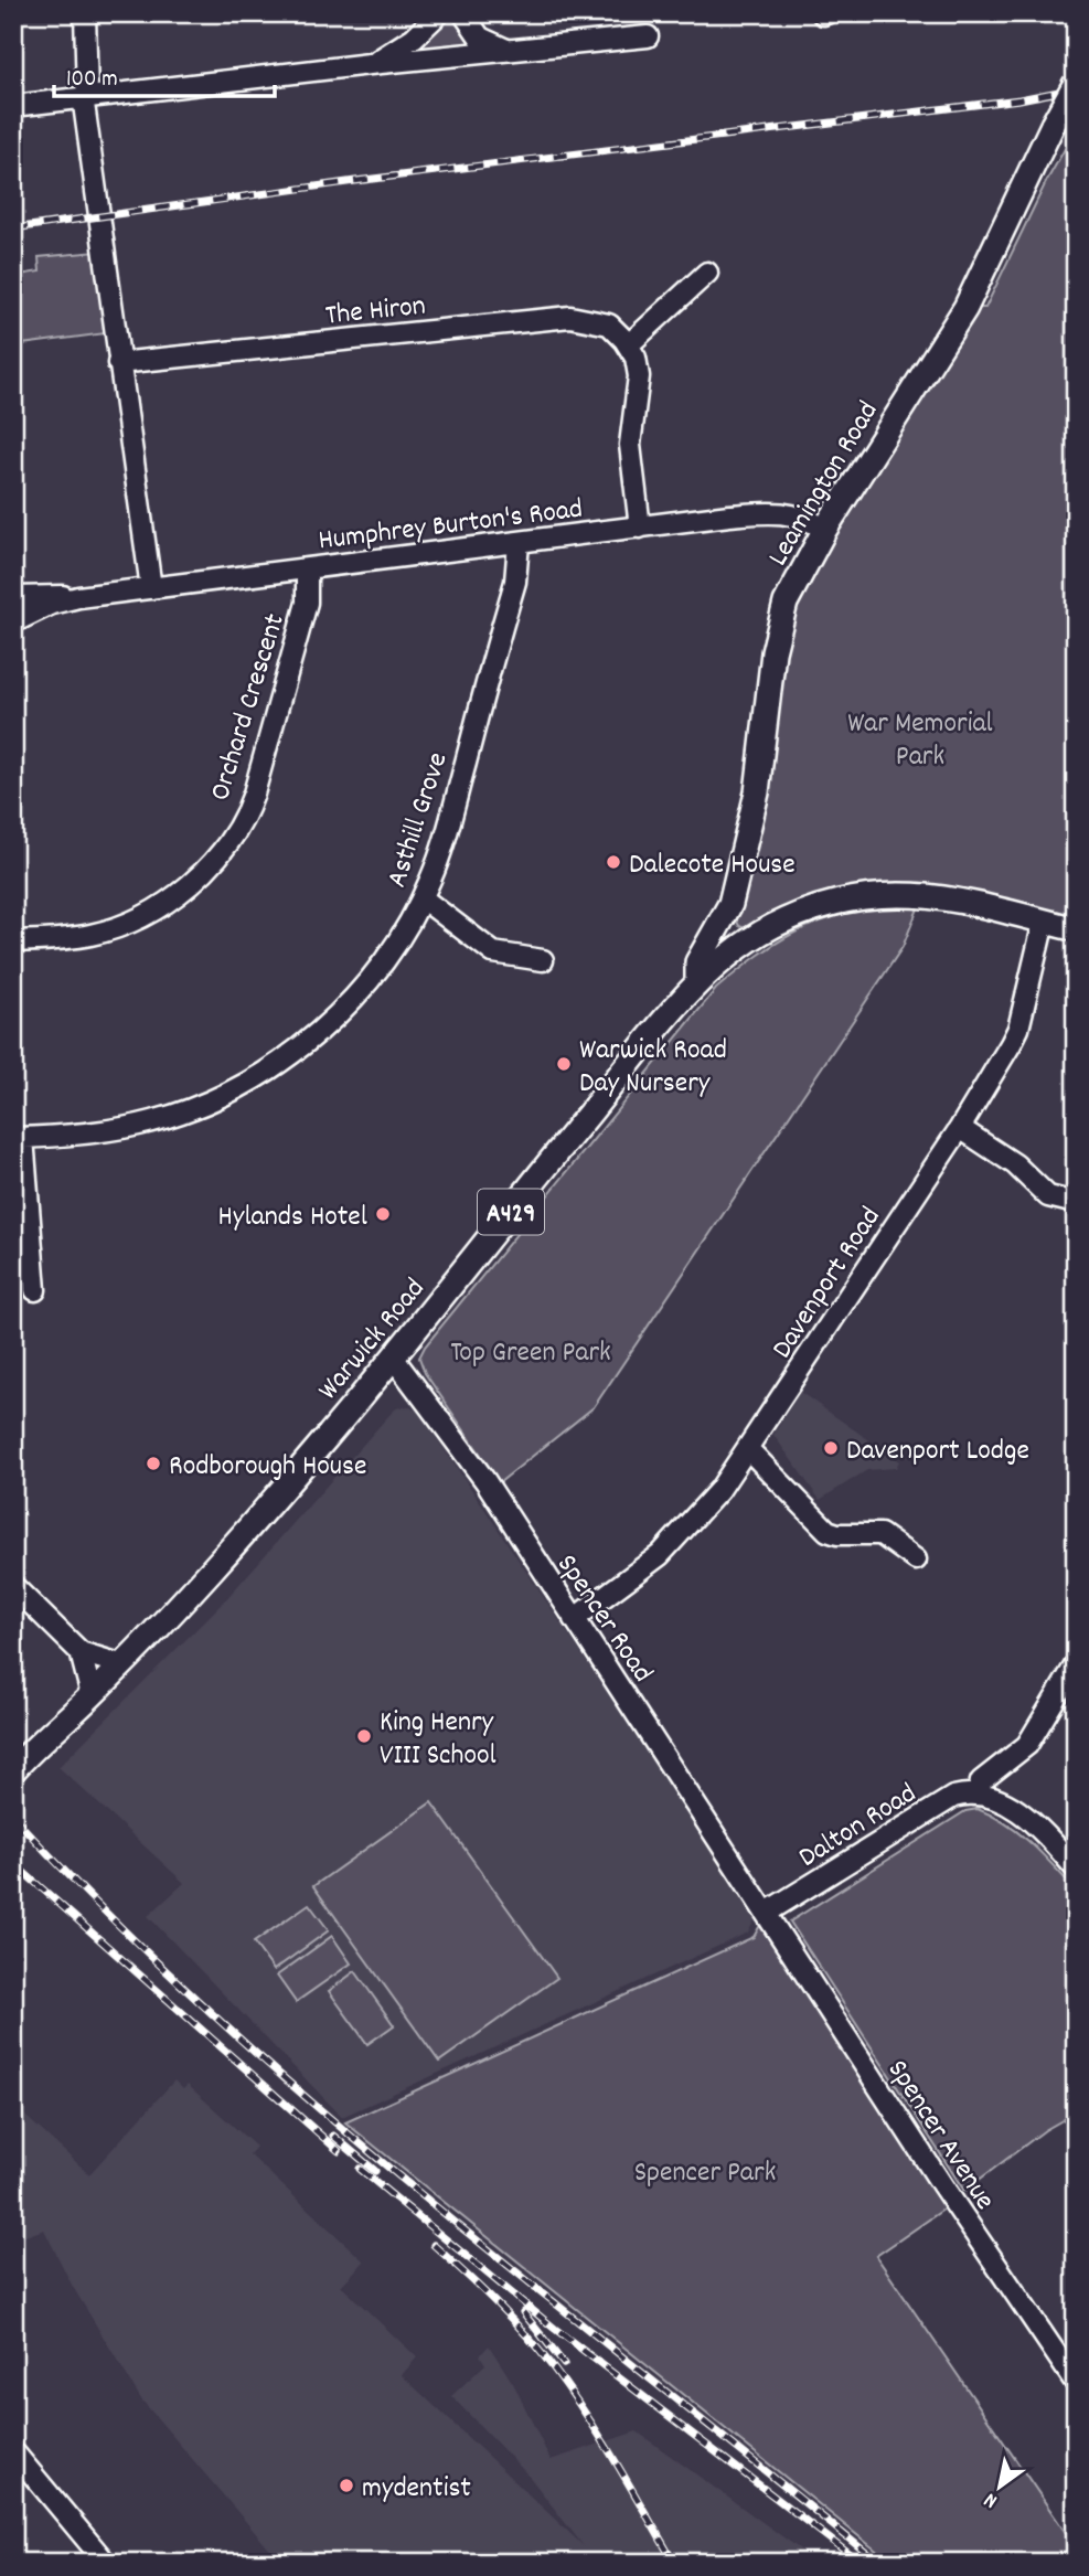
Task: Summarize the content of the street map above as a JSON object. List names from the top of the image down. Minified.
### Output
{"streets":{"main road":["Leamington Road","A429","Warwick Road"],"street":["The Hiron","Humphrey Burton's Road","Orchard Crescent","Asthill Grove","Davenport Road","Spencer Road","Dalton Road","Spencer Avenue"]},"crossings":[["Leamington Road","Humphrey Burton's Road"],["Leamington Road","Warwick Road"],["Humphrey Burton's Road","Orchard Crescent"],["Humphrey Burton's Road","Asthill Grove"],["Davenport Road","Spencer Road"],["Warwick Road","Spencer Road"],["Spencer Road","Dalton Road"],["Spencer Road","Spencer Avenue"],["Dalton Road","Spencer Avenue"]],"parks":["War Memorial Park","Top Green Park","Spencer Park"],"places":["Dalecote House","Warwick Road Day Nursery","Hylands Hotel","Davenport Lodge","Rodborough House","King Henry VIII School","mydentist"],"scale_bar":"100 m","north":"bottom left"}
